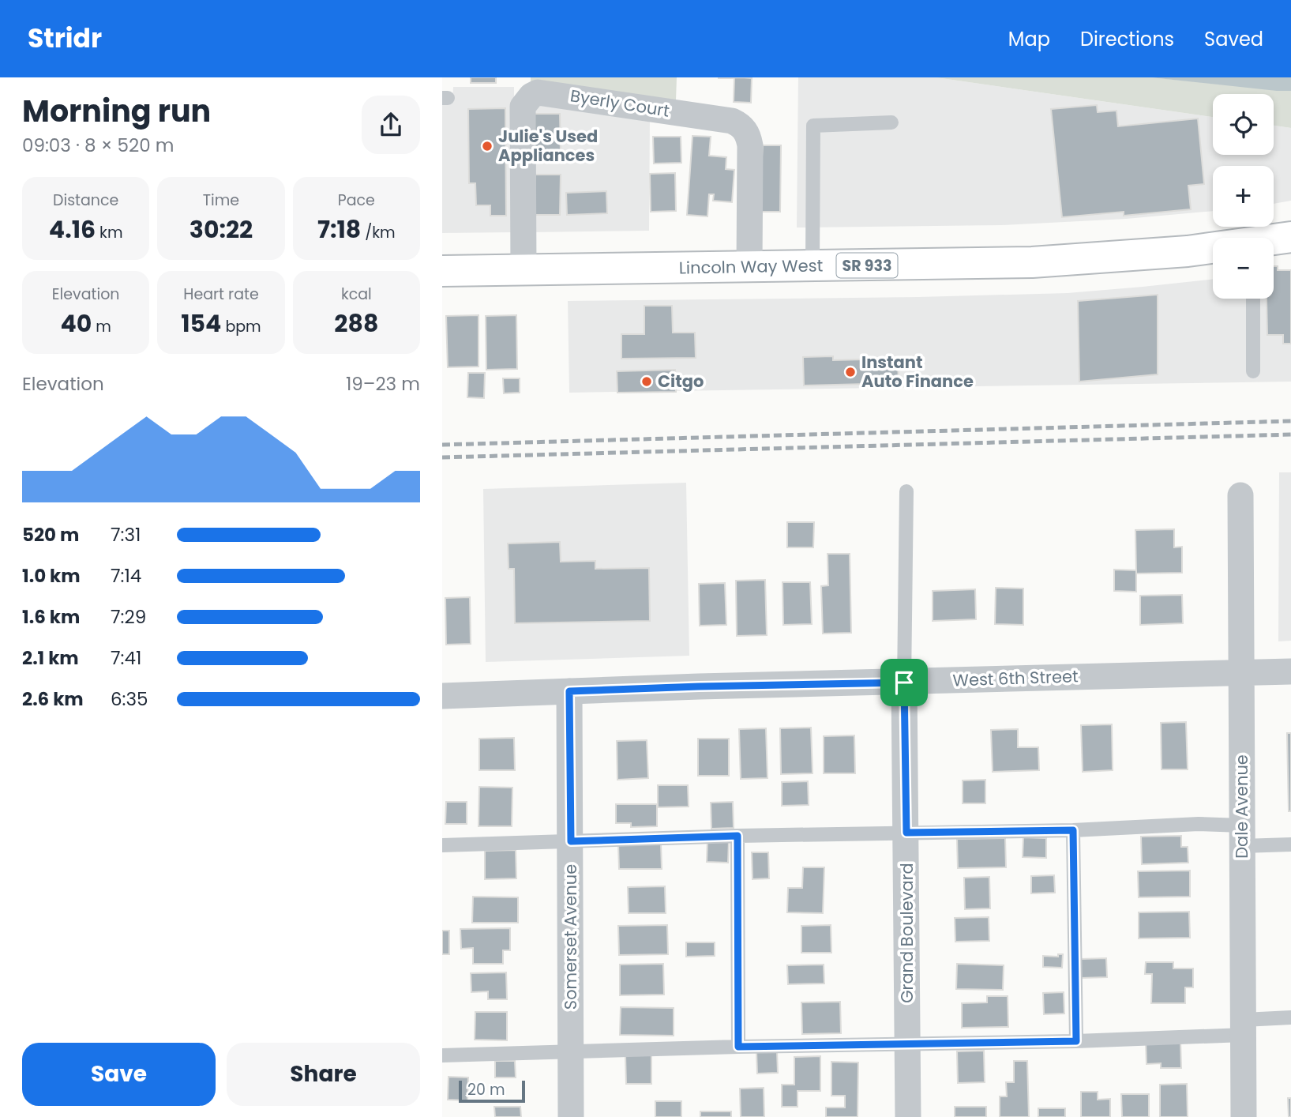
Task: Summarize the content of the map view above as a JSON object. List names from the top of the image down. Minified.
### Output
{"streets":{"main road":["SR 933","Lincoln Way West"],"street":["Byerly Court","West 6th Street","Dale Avenue","Grand Boulevard","Somerset Avenue"]},"crossings":[["Byerly Court","Lincoln Way West"],["West 6th Street","Dale Avenue"],["West 6th Street","Grand Boulevard"],["West 6th Street","Somerset Avenue"]],"places":["Julie's Used Appliances","Instant Auto Finance","Citgo"],"scale_bar":"20 m","page":{"header":"Stridr","nav":["Map","Directions","Saved"],"heading":["Morning run","09:03 · 8 × 520 m"],"map_buttons":["+","−"],"stats":[["Distance","4.16 km"],["Time","30:22"],["Pace","7:18 /km"],["Elevation","40 m"],["Heart rate","154 bpm"],["kcal","288"]],"chart":["Elevation","19–23 m"],"list":[{"name":"520 m","note":"7:31"},{"name":"1.0 km","note":"7:14"},{"name":"1.6 km","note":"7:29"},{"name":"2.1 km","note":"7:41"},{"name":"2.6 km","note":"6:35"}],"buttons":["Save","Share"],"scale":"20 m"}}
